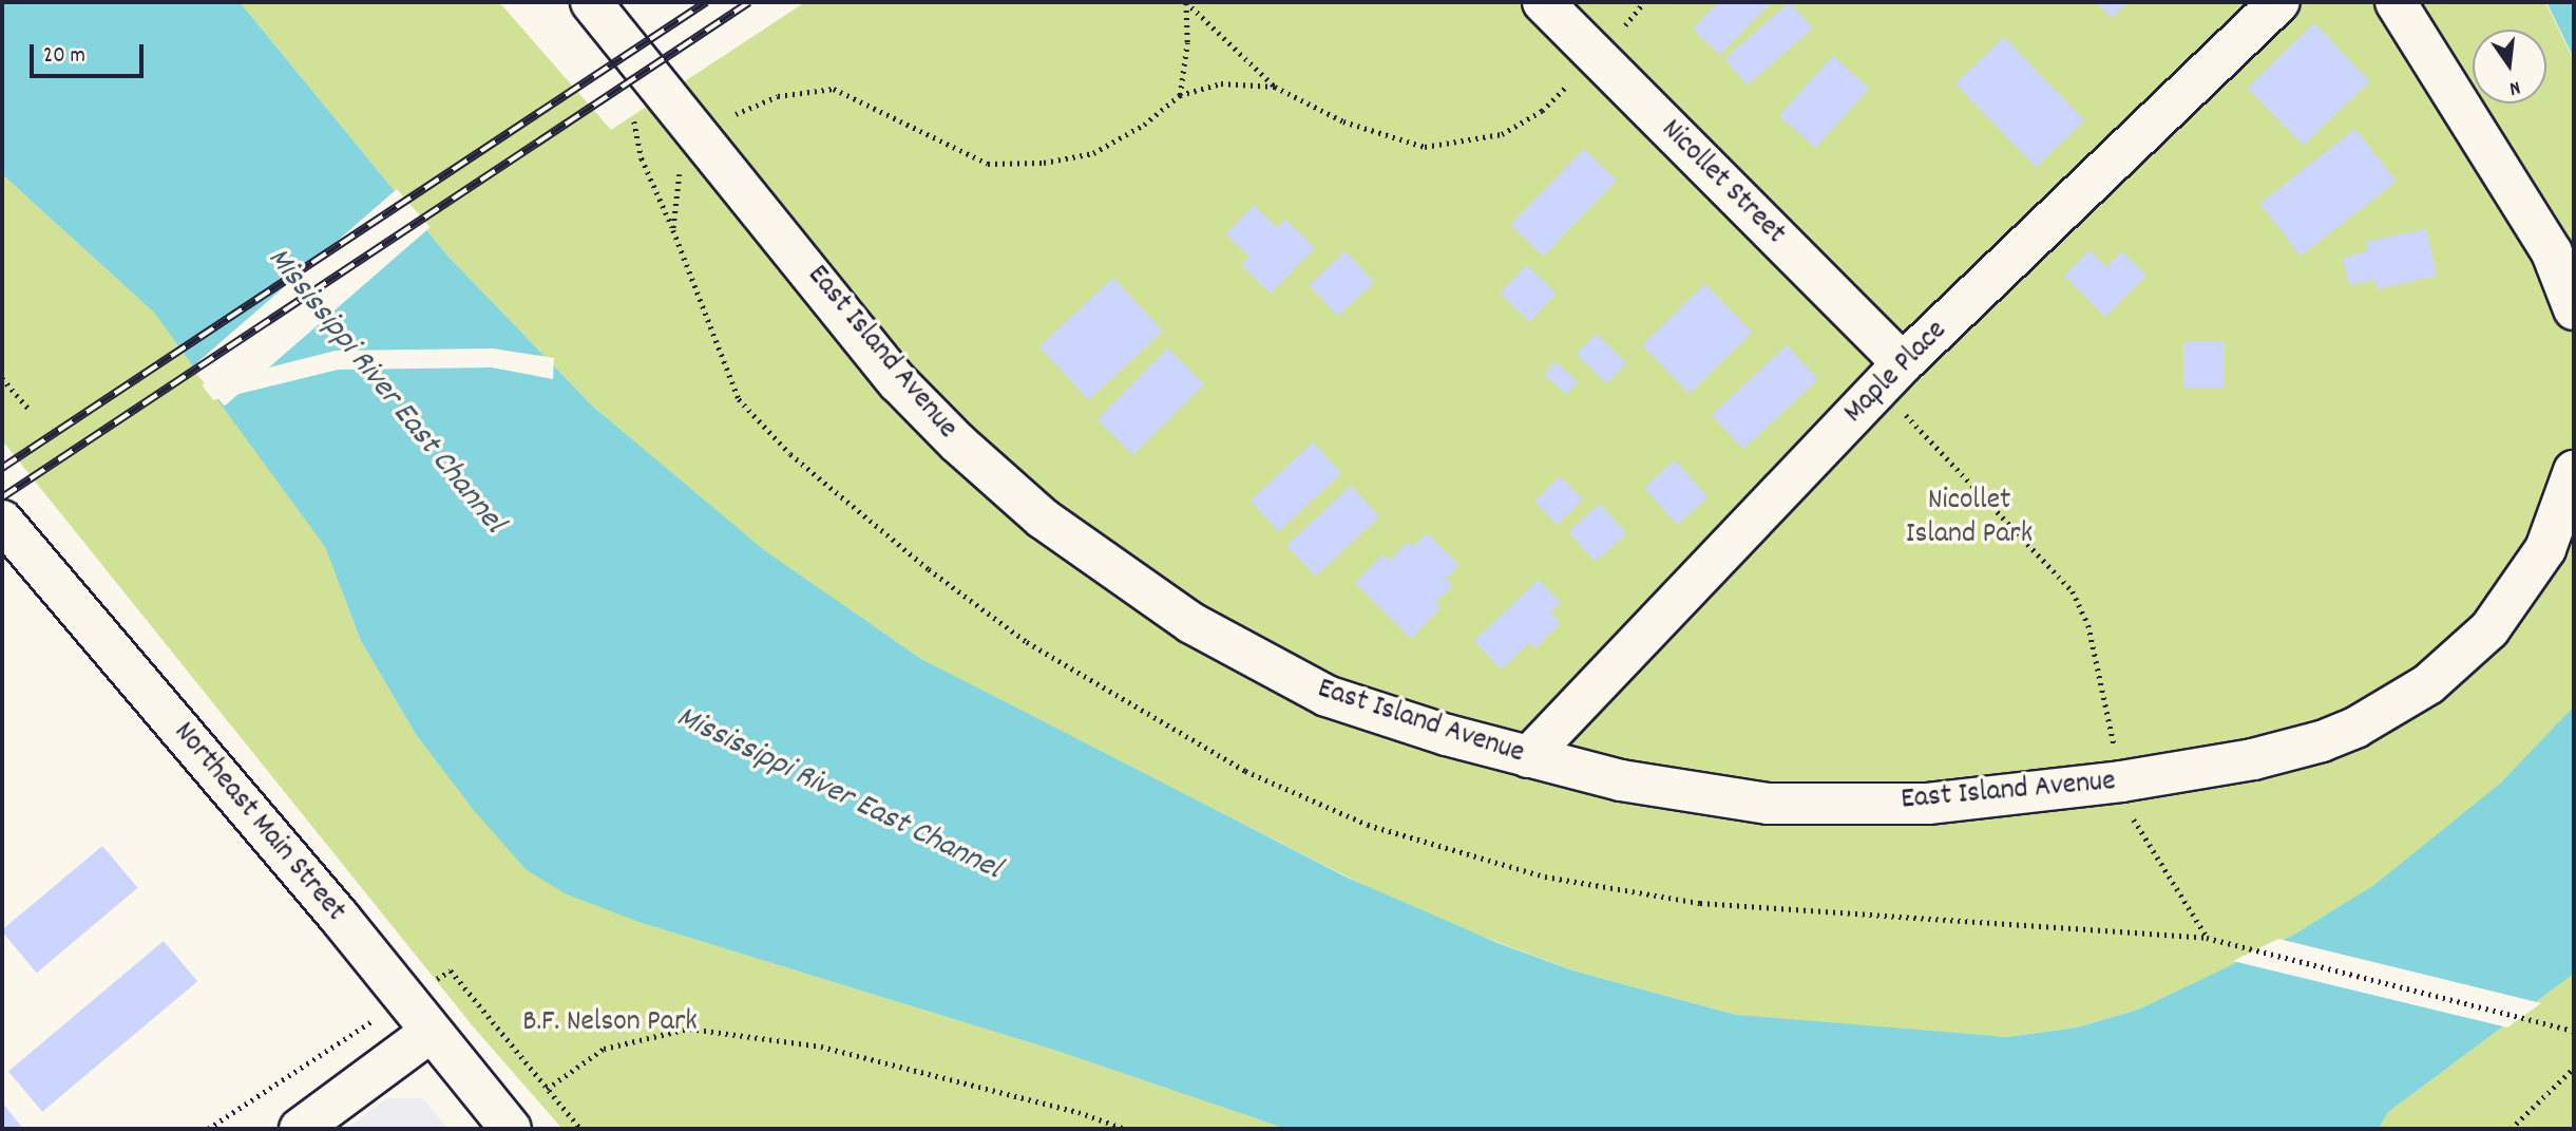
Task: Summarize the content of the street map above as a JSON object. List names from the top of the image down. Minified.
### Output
{"streets":{"street":["Nicollet Street","East Island Avenue","Maple Place","Northeast Main Street"]},"crossings":[["Nicollet Street","Maple Place"],["East Island Avenue","Maple Place"]],"water":["Mississippi River East Channel"],"parks":["Nicollet Island Park","B.F. Nelson Park"],"scale_bar":"20 m","north":"bottom"}
